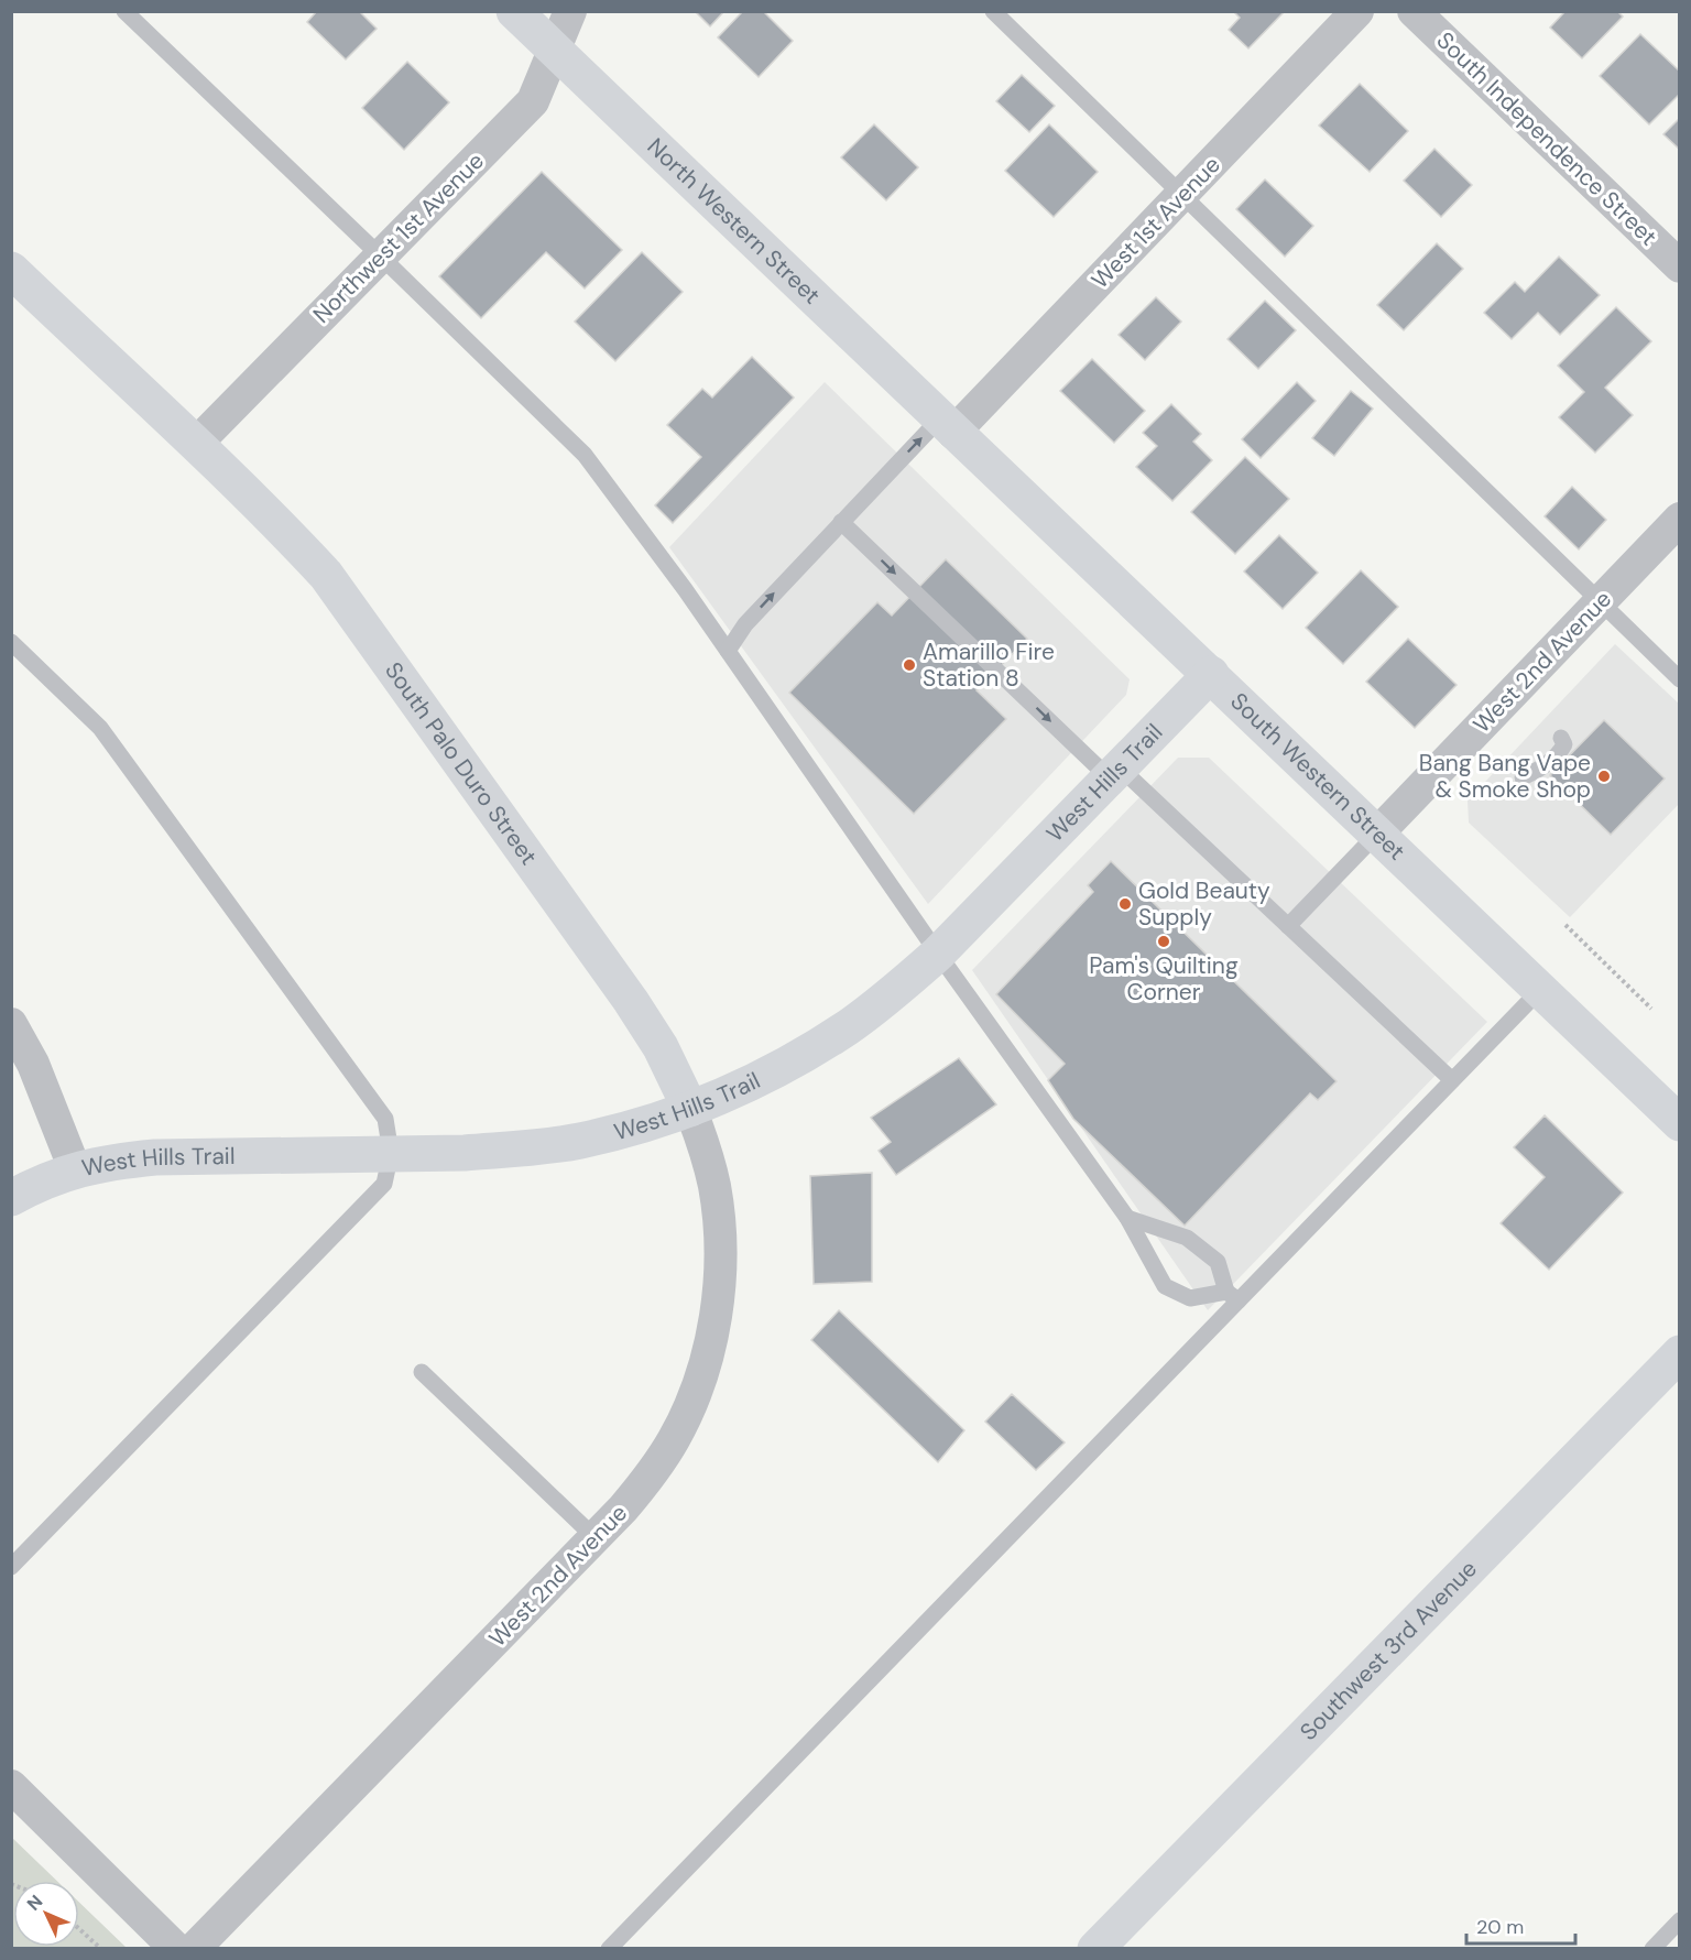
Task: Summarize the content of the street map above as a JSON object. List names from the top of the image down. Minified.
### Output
{"streets":{"street":["South Independence Street","North Western Street","West 1st Avenue","Northwest 1st Avenue","West 2nd Avenue","South Palo Duro Street","South Western Street","West Hills Trail","Southwest 3rd Avenue"]},"crossings":[["North Western Street","West 1st Avenue"],["North Western Street","Northwest 1st Avenue"],["North Western Street","South Western Street"],["West 1st Avenue","South Western Street"],["Northwest 1st Avenue","South Palo Duro Street"],["West 2nd Avenue","South Palo Duro Street"],["West 2nd Avenue","South Western Street"],["West 2nd Avenue","West Hills Trail"],["South Palo Duro Street","West Hills Trail"],["South Western Street","West Hills Trail"]],"places":["Amarillo Fire Station 8","Bang Bang Vape & Smoke Shop","Gold Beauty Supply","Pam's Quilting Corner"],"scale_bar":"20 m","north":"top left"}
